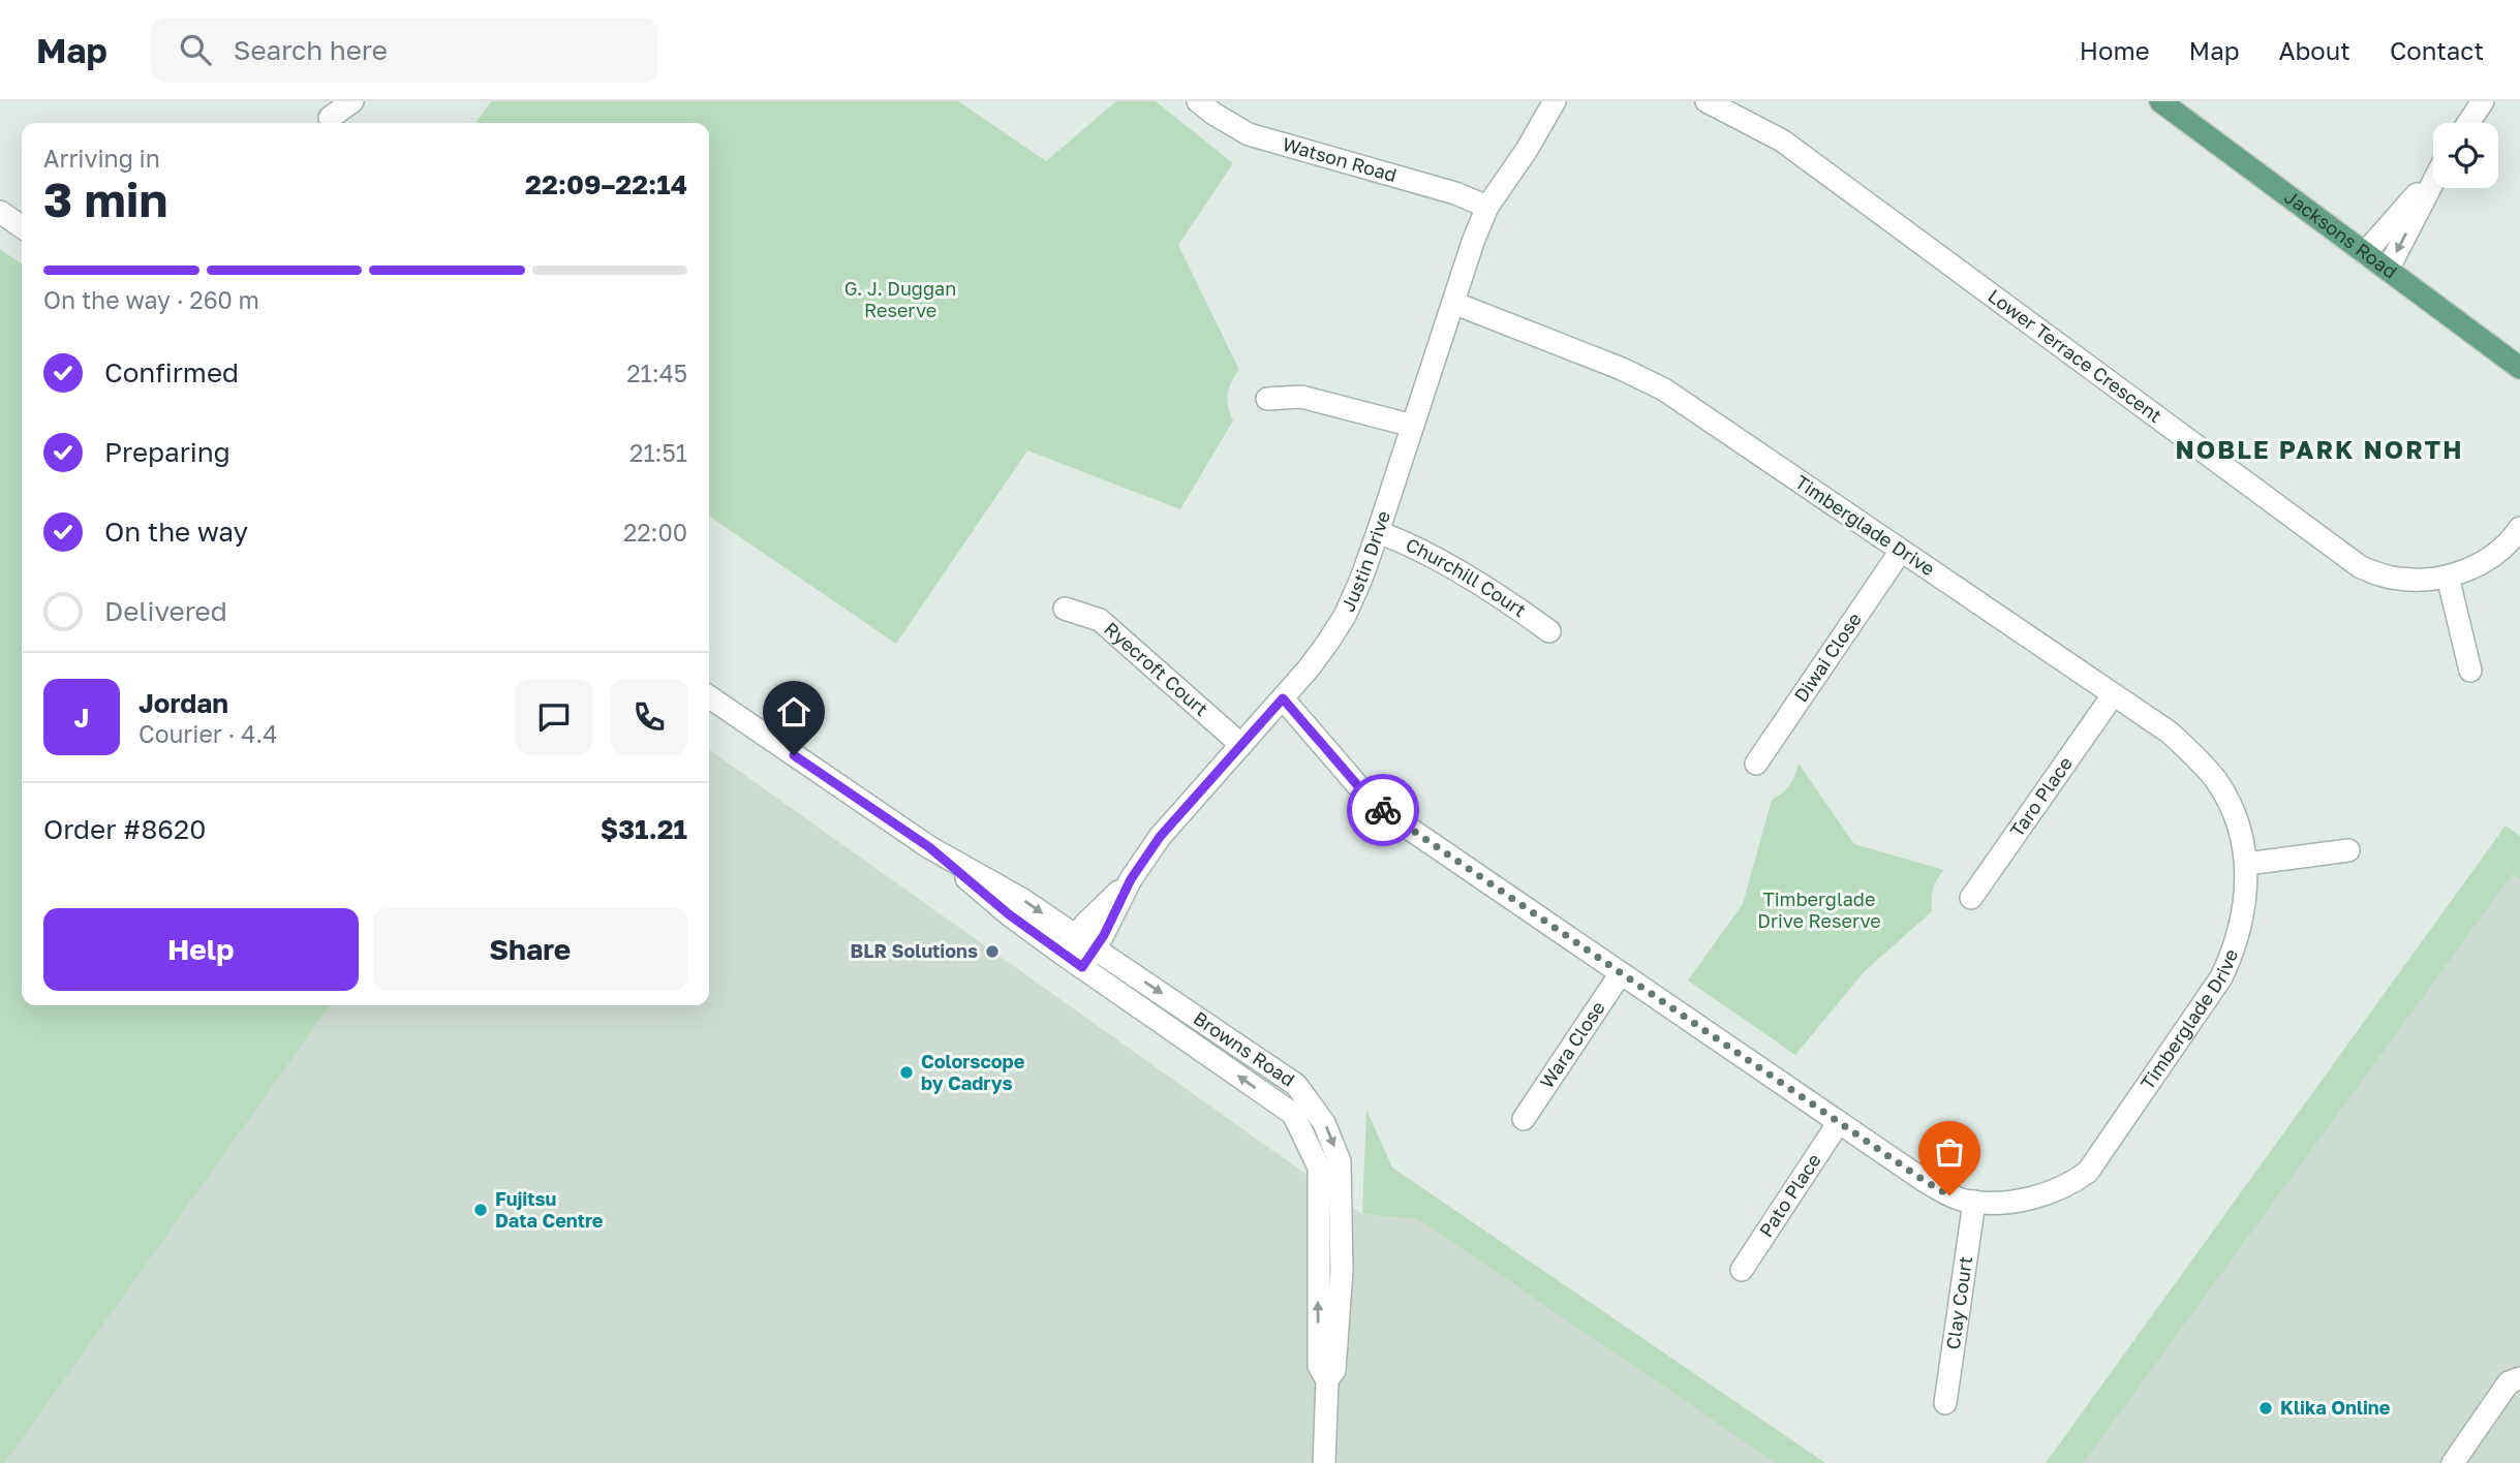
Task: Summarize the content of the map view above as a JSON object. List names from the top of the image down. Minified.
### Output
{"streets":{"main road":["Jacksons Road"],"street":["Watson Road","Lower Terrace Crescent","Timberglade Drive","Justin Drive","Churchill Court","Diwai Close","Ryecroft Court","Taro Place","Wara Close","Browns Road","Pato Place","Clay Court"]},"crossings":[["Watson Road","Justin Drive"],["Timberglade Drive","Justin Drive"],["Timberglade Drive","Diwai Close"],["Timberglade Drive","Taro Place"],["Timberglade Drive","Wara Close"],["Timberglade Drive","Pato Place"],["Timberglade Drive","Clay Court"],["Justin Drive","Churchill Court"],["Justin Drive","Ryecroft Court"],["Justin Drive","Browns Road"]],"districts":["NOBLE PARK NORTH"],"parks":["G. J. Duggan Reserve","Timberglade Drive Reserve"],"places":["BLR Solutions","Colorscope by Cadrys","Fujitsu Data Centre","Klika Online"],"page":{"header":"Map","search":"Search here","nav":["Home","Map","About","Contact"],"heading":["3 min","Arriving in","22:09–22:14"],"panel":["Jordan","Courier · 4.4","Order #8620","$31.21"],"bar":"On the way · 260 m","list":[["Confirmed","21:45"],["Preparing","21:51"],["On the way","22:00"],"Delivered"],"round":"J","buttons":["Help","Share"]}}
